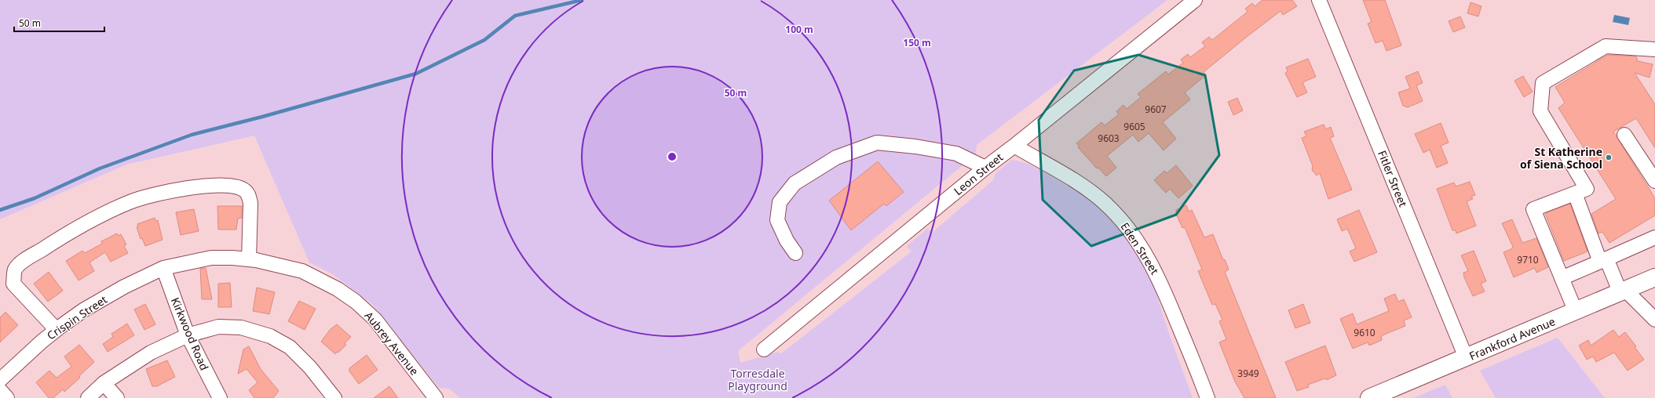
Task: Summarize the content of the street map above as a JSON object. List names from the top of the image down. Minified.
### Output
{"streets":{"main road":["Frankford Avenue"],"street":["Leon Street","Fitler Street","Eden Street","Crispin Street","Kirkwood Road","Aubrey Avenue"]},"crossings":[["Leon Street","Eden Street"],["Fitler Street","Frankford Avenue"],["Crispin Street","Kirkwood Road"],["Crispin Street","Aubrey Avenue"],["Kirkwood Road","Aubrey Avenue"]],"parks":["Torresdale Playground"],"places":["St Katherine of Siena School"],"house_numbers":["9607","9605","9603","9710","9610","3949"],"scale_bar":"50 m","rings":["100 m","150 m","50 m"]}
